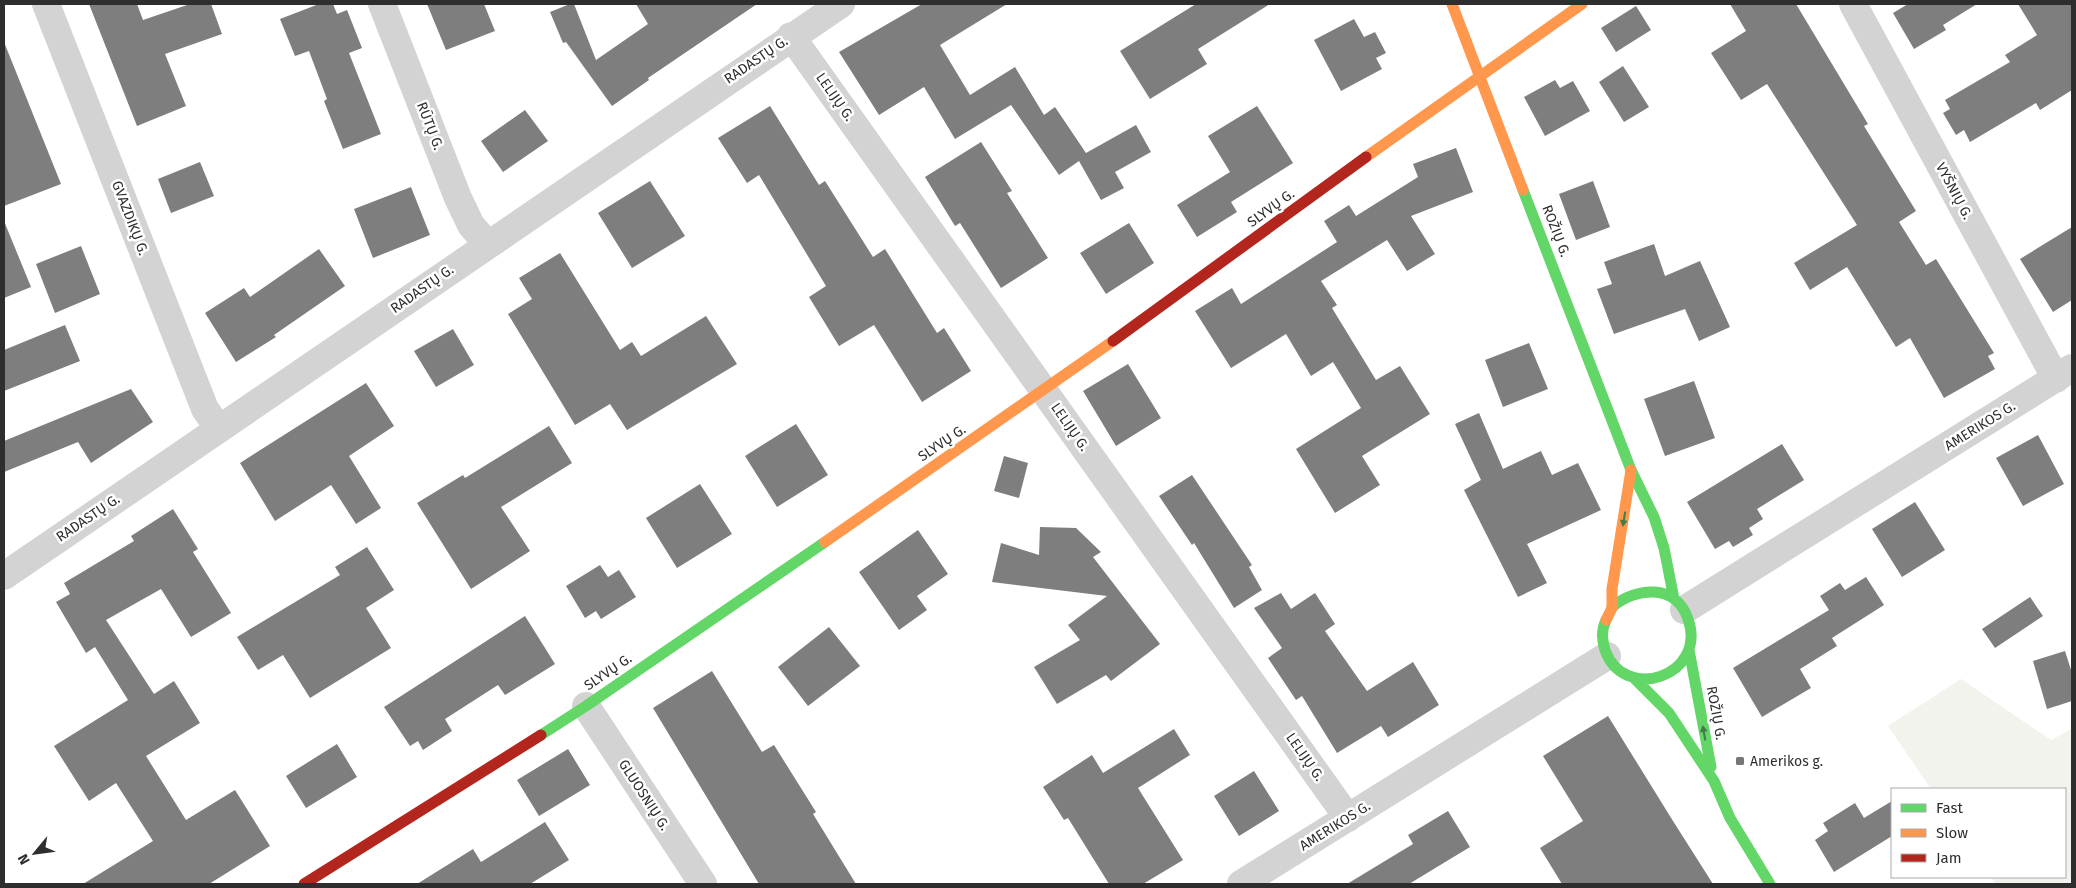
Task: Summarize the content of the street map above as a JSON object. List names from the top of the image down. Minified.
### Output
{"streets":{"street":["RADASTŲ G.","LELIJŲ G.","RŪTŲ G.","VYŠNIŲ G.","SLYVŲ G.","GVAZDIKŲ G.","ROŽIŲ G.","AMERIKOS G.","GLUOSNIŲ G."]},"crossings":[["RADASTŲ G.","LELIJŲ G."],["RADASTŲ G.","RŪTŲ G."],["RADASTŲ G.","GVAZDIKŲ G."],["LELIJŲ G.","SLYVŲ G."],["LELIJŲ G.","AMERIKOS G."],["VYŠNIŲ G.","AMERIKOS G."],["SLYVŲ G.","ROŽIŲ G."],["SLYVŲ G.","GLUOSNIŲ G."],["ROŽIŲ G.","AMERIKOS G."]],"places":{"transit":["Amerikos g."]},"legend":["Fast","Slow","Jam"],"north":"bottom left"}
